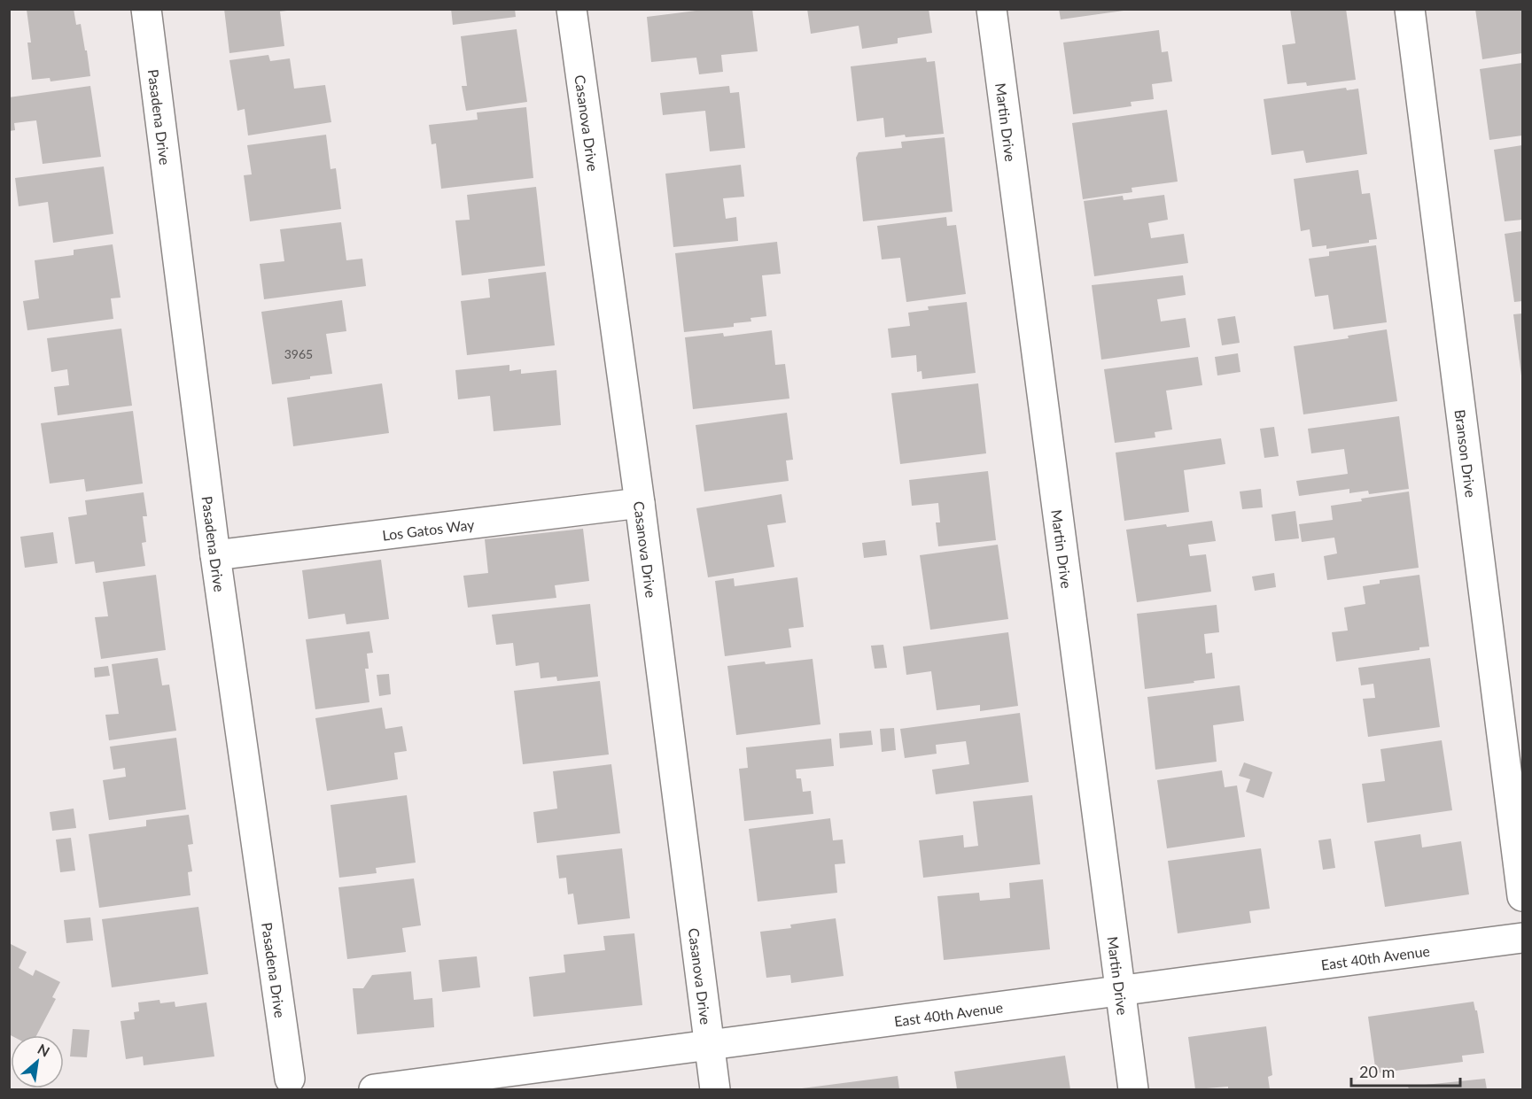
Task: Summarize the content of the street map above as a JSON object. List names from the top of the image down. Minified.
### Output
{"streets":{"street":["Pasadena Drive","Casanova Drive","Martin Drive","Branson Drive","Los Gatos Way","East 40th Avenue"]},"crossings":[["Pasadena Drive","Los Gatos Way"],["Casanova Drive","Los Gatos Way"],["Casanova Drive","East 40th Avenue"],["Martin Drive","East 40th Avenue"]],"house_numbers":["3965"],"scale_bar":"20 m","north":"top right"}
